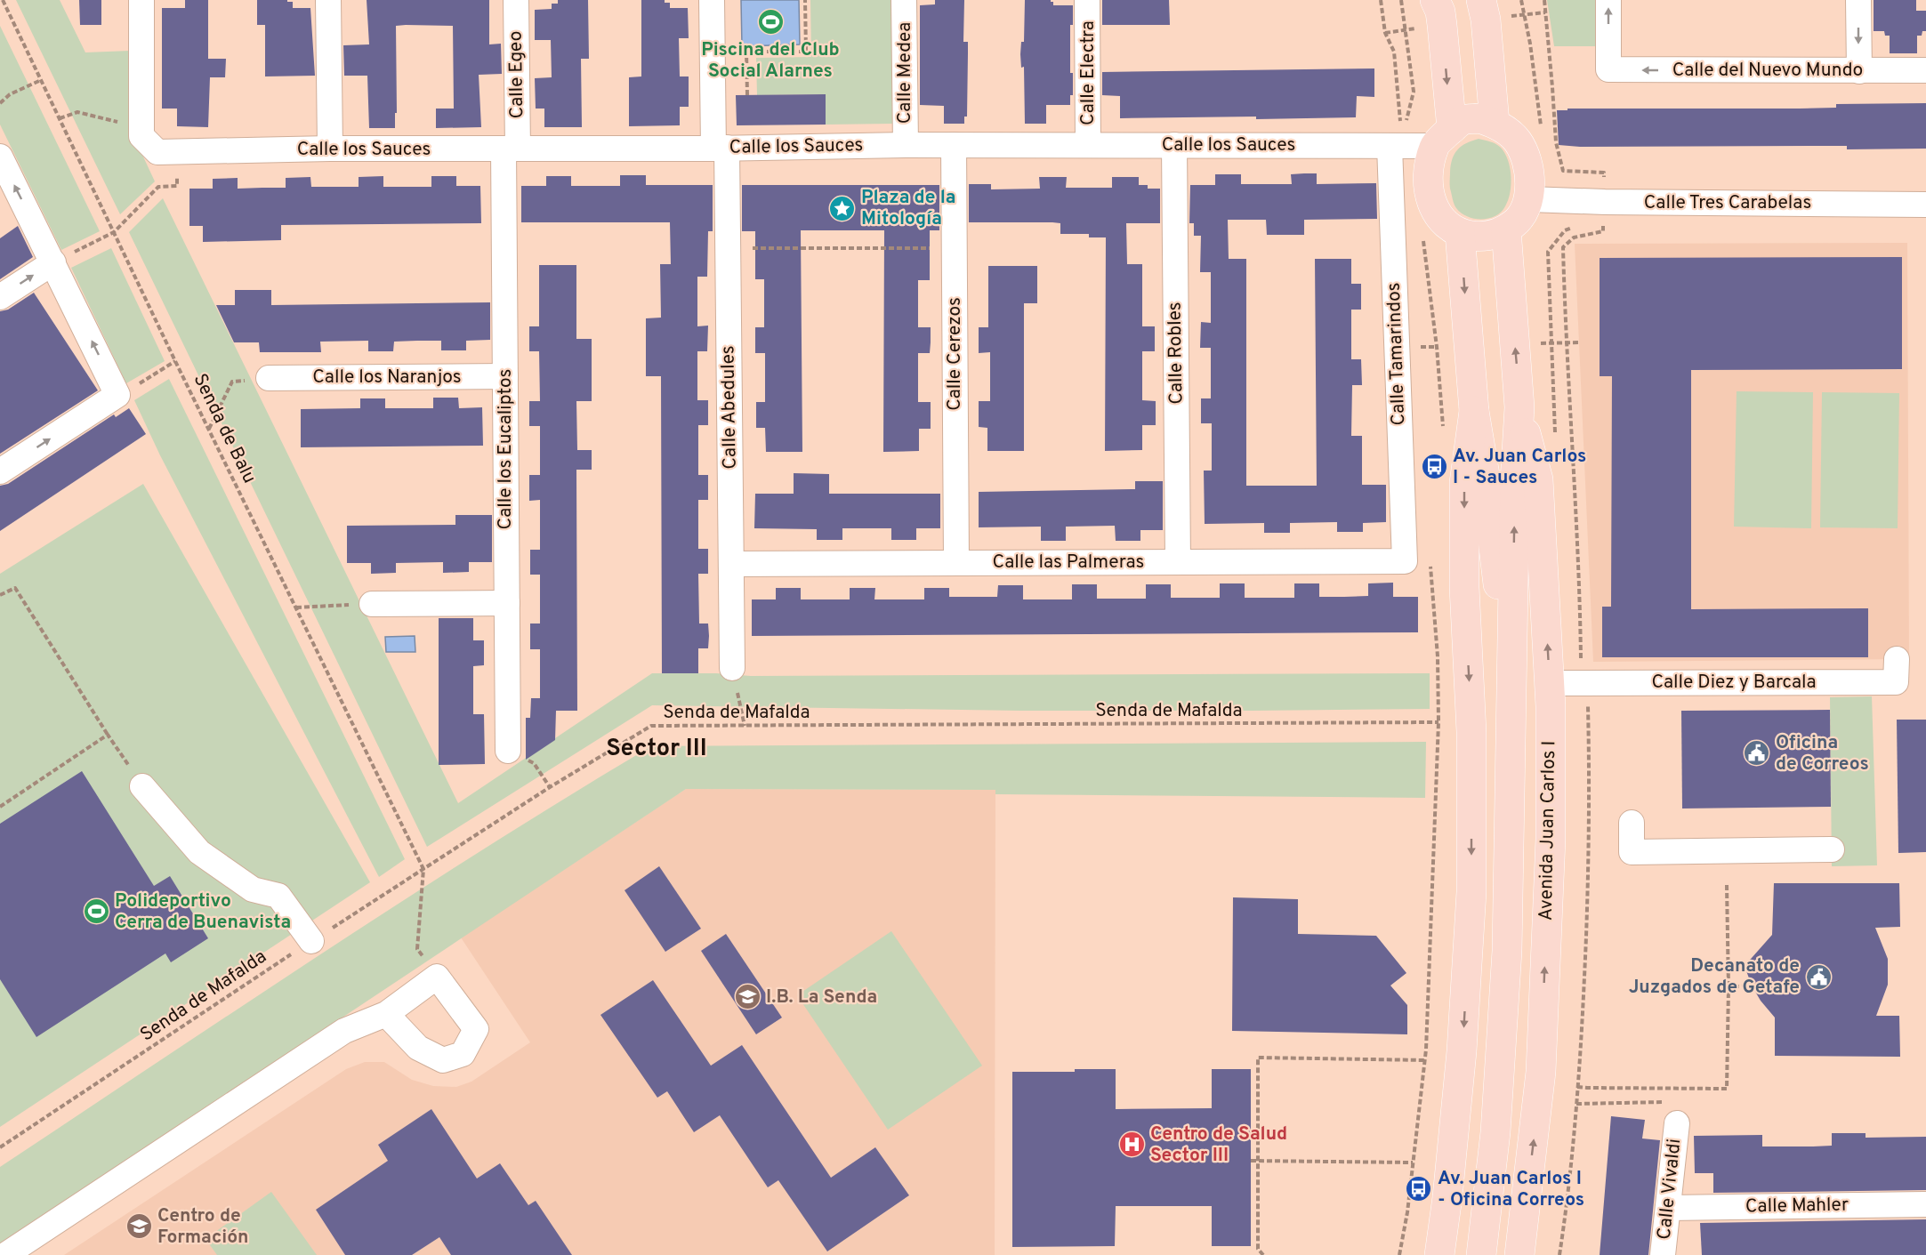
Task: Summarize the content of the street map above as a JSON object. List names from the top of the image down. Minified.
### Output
{"streets":{"main road":["Avenida Juan Carlos I"],"street":["Calle del Nuevo Mundo","Calle Medea","Calle Electra","Calle Egeo","Calle los Sauces","Calle Tres Carabelas","Calle Robles","Calle Cerezos","Calle Tamarindos","Calle los Naranjos","Calle Abedules","Calle los Eucaliptos","Calle las Palmeras","Calle Diez y Barcala","Calle Vivaldi","Calle Mahler"],"path":["Senda de Balu","Senda de Mafalda"]},"crossings":[["Calle Medea","Calle los Sauces"],["Calle Electra","Calle los Sauces"],["Calle Egeo","Calle los Sauces"],["Calle Egeo","Calle los Eucaliptos"],["Calle los Sauces","Calle Tres Carabelas"],["Calle los Sauces","Calle Robles"],["Calle los Sauces","Calle Cerezos"],["Calle los Sauces","Calle Tamarindos"],["Calle los Sauces","Calle Abedules"],["Calle los Sauces","Calle los Eucaliptos"],["Calle los Sauces","Avenida Juan Carlos I"],["Calle Tres Carabelas","Avenida Juan Carlos I"],["Calle Robles","Calle las Palmeras"],["Calle Cerezos","Calle las Palmeras"],["Calle Tamarindos","Calle las Palmeras"],["Calle los Naranjos","Calle los Eucaliptos"],["Calle Abedules","Calle las Palmeras"],["Senda de Balu","Senda de Mafalda"],["Calle Diez y Barcala","Avenida Juan Carlos I"],["Calle Vivaldi","Calle Mahler"]],"one_way":["Calle del Nuevo Mundo"],"districts":["Sector III"],"places":{"sports":["Piscina del Club Social Alarnes","Polideportivo Cerra de Buenavista"],"place":["Plaza de la Mitología"],"bus stop":["Av. Juan Carlos I - Sauces","Av. Juan Carlos I - Oficina Correos"],"public building":["Oficina de Correos","Decanato de Juzgados de Getafe"],"school or university":["I.B. La Senda","Centro de Formación"],"hospital":["Centro de Salud Sector III"]}}
